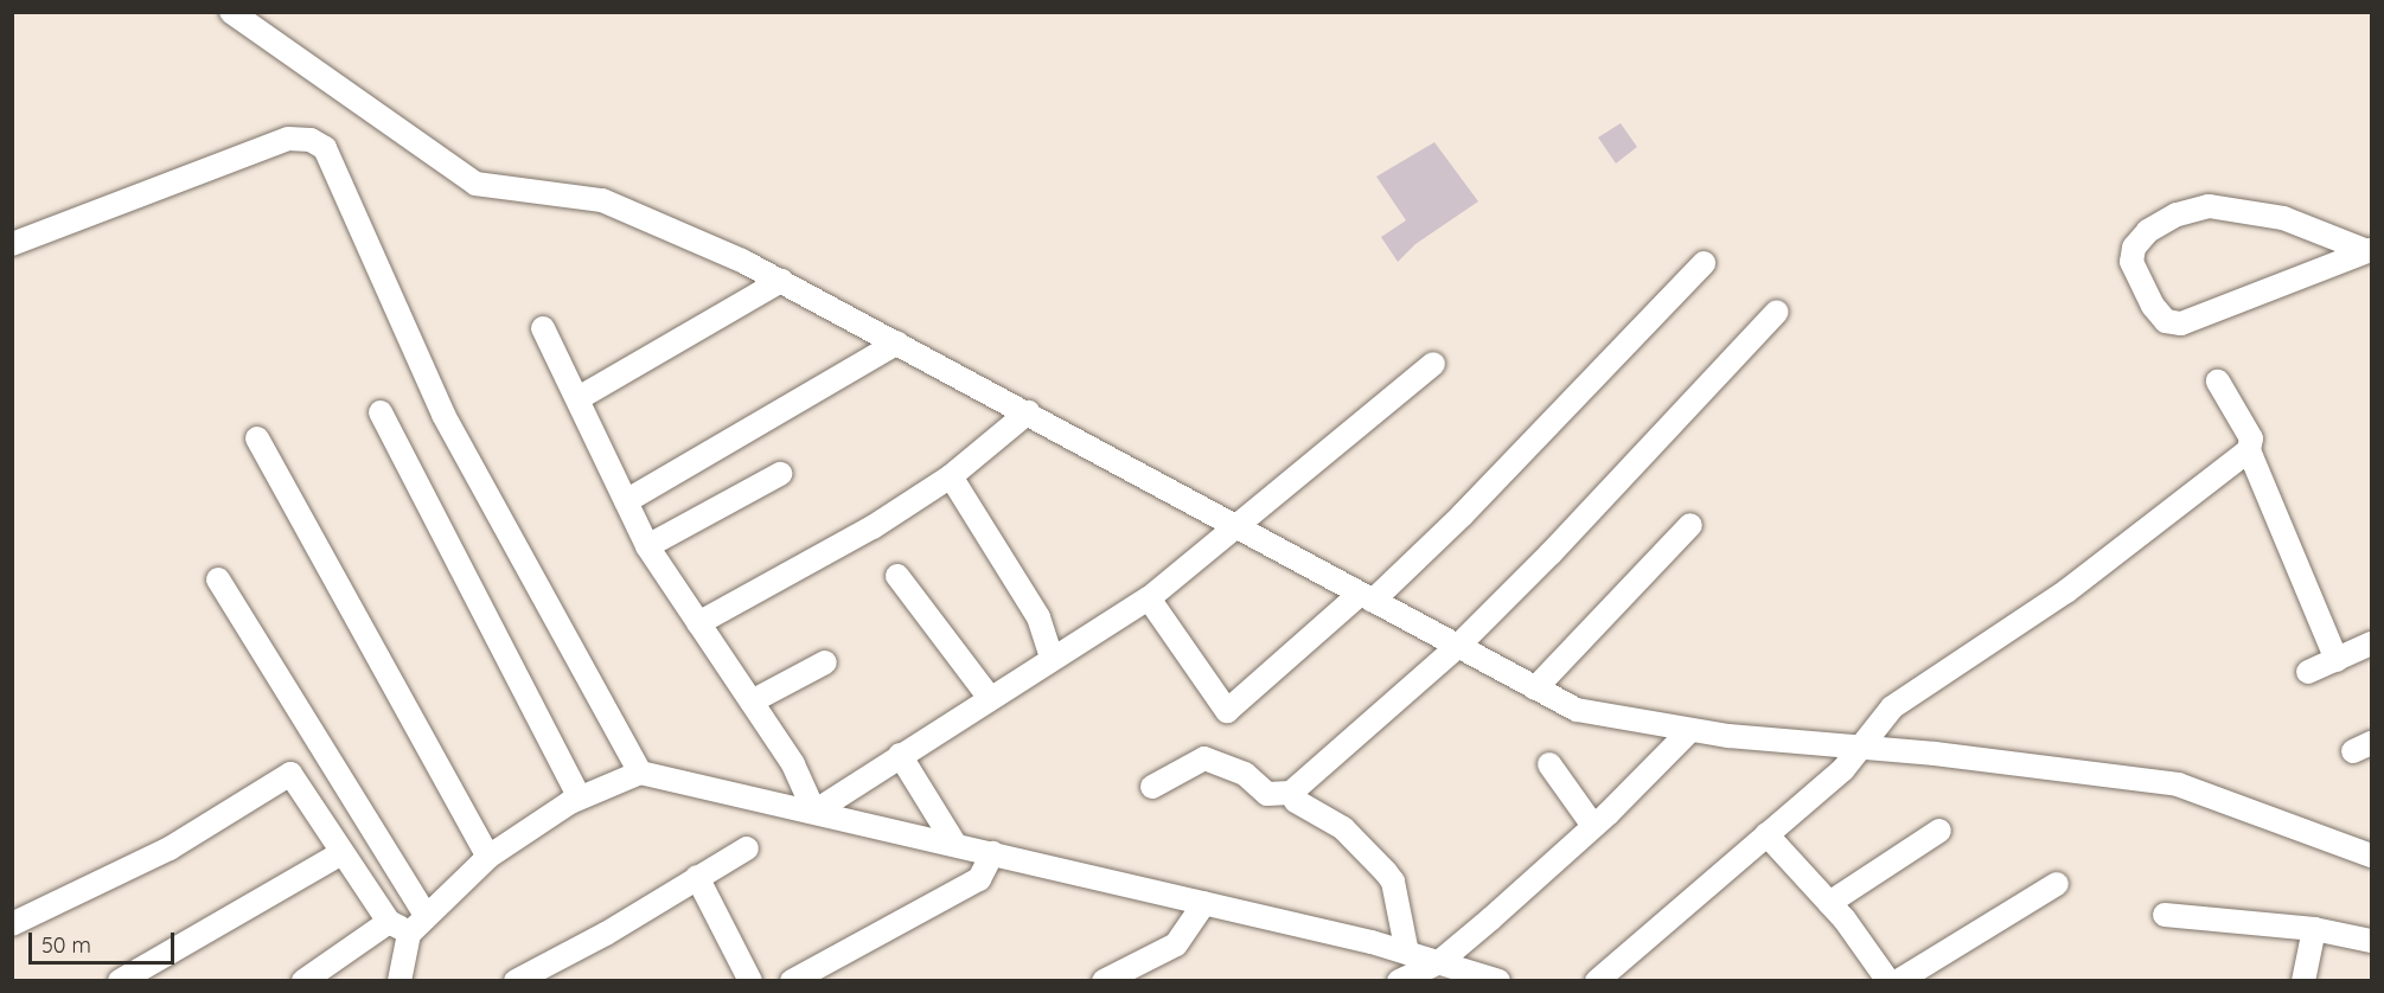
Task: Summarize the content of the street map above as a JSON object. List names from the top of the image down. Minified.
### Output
{"scale_bar":"50 m"}
